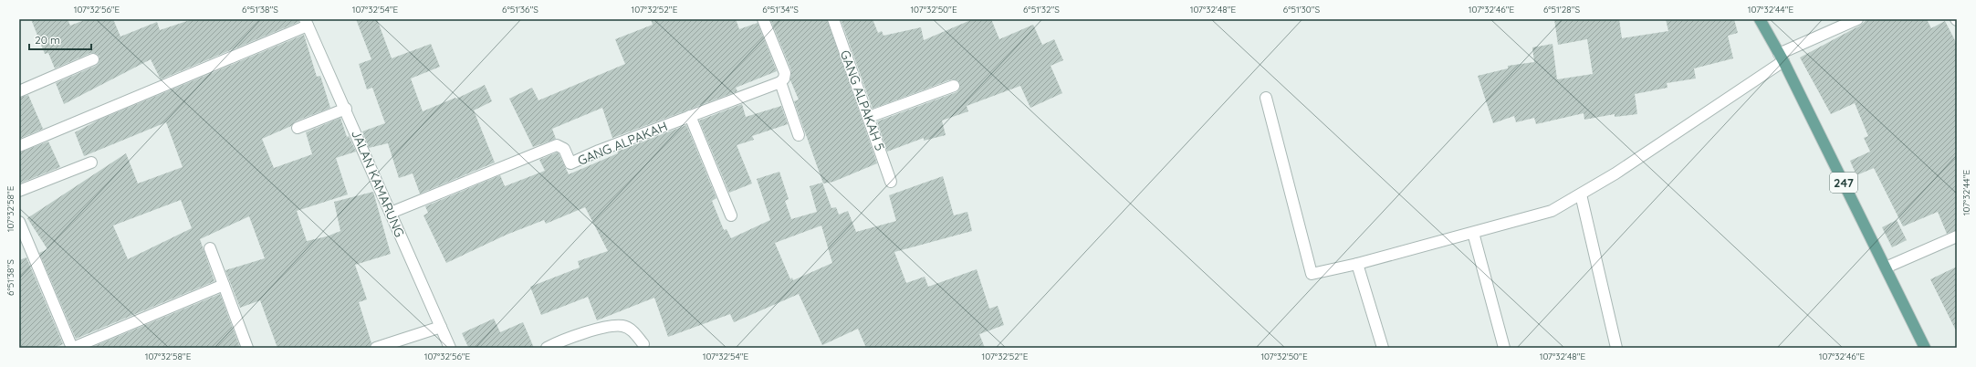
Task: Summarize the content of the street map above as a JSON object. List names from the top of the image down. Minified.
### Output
{"streets":{"main road":["247"],"street":["GANG ALPAKAH 5","GANG ALPAKAH","JALAN KAMARUNG"]},"crossings":[["GANG ALPAKAH","JALAN KAMARUNG"]],"scale_bar":"20 m","coordinates":["107°32'56\"E","6°51'38\"S","107°32'54\"E","6°51'36\"S","107°32'52\"E","6°51'34\"S","107°32'50\"E","6°51'32\"S","107°32'48\"E","6°51'30\"S","107°32'46\"E","6°51'28\"S","107°32'44\"E","107°32'58\"E"]}
